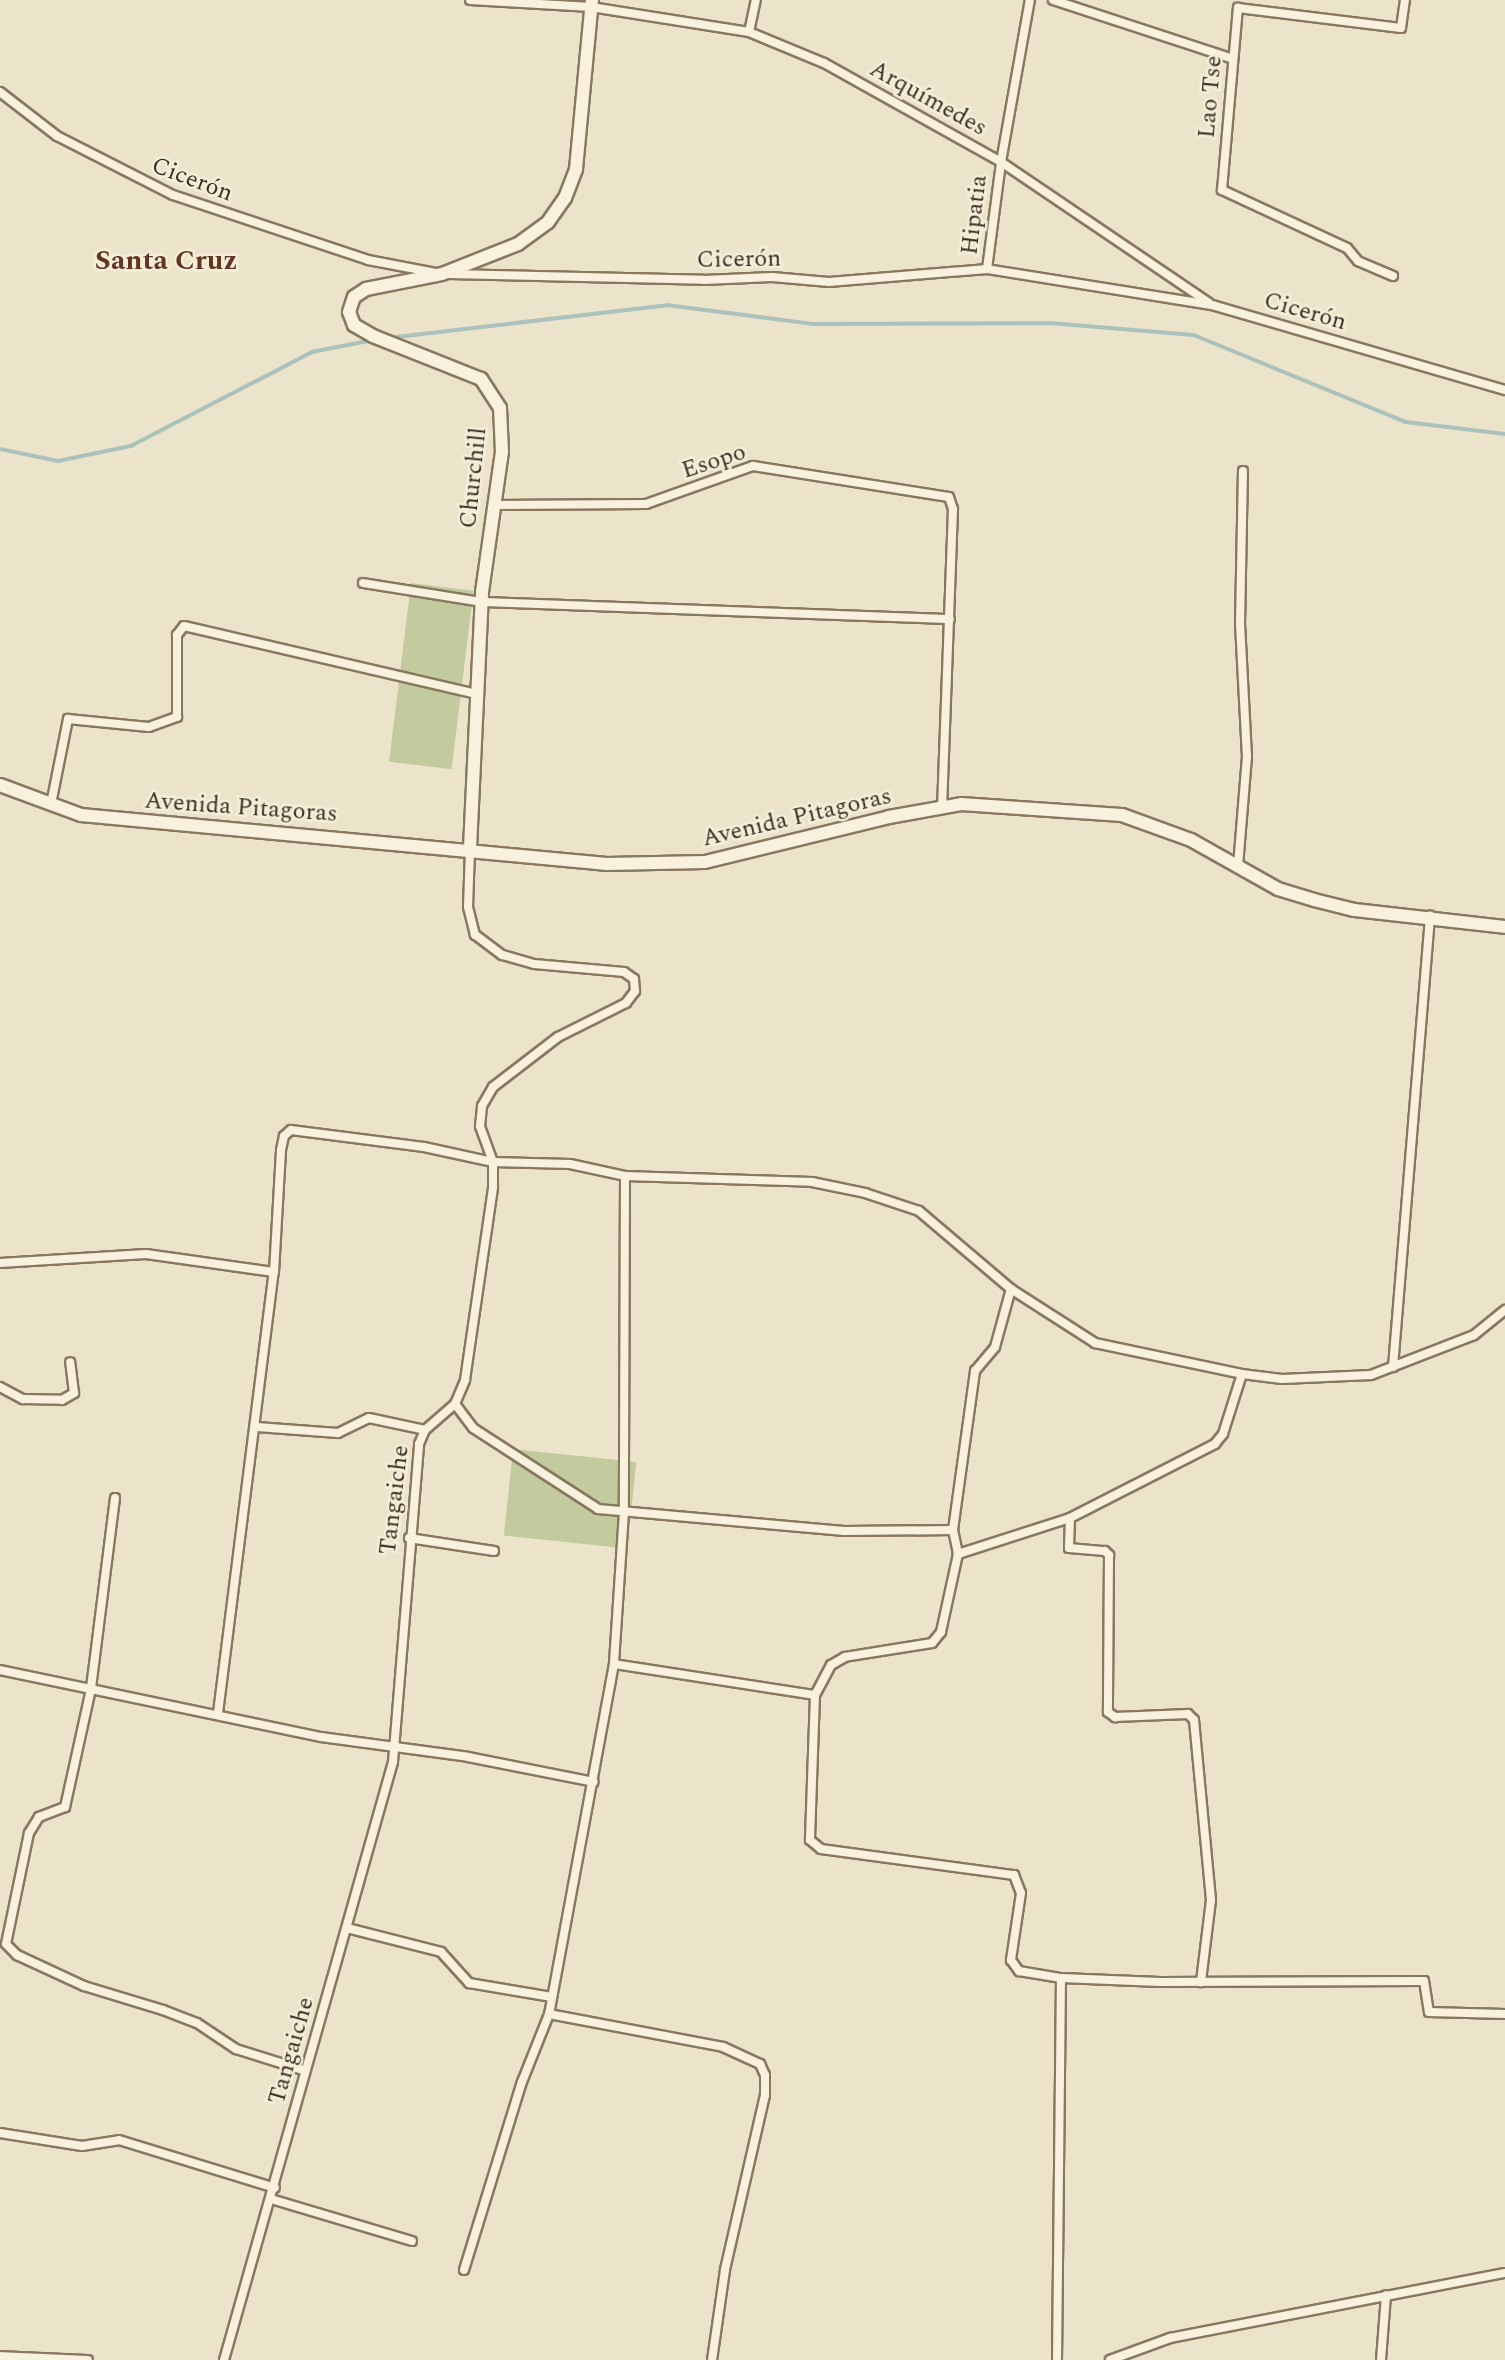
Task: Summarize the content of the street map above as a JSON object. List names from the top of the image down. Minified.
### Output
{"streets":{"main road":["Churchill","Avenida Pitagoras"],"street":["Lao Tse","Arquímedes","Cicerón","Hipatia","Esopo","Tangaiche"]},"crossings":[["Arquímedes","Cicerón"],["Arquímedes","Hipatia"],["Cicerón","Hipatia"],["Cicerón","Churchill"],["Esopo","Churchill"],["Churchill","Avenida Pitagoras"]],"districts":["Santa Cruz"]}
